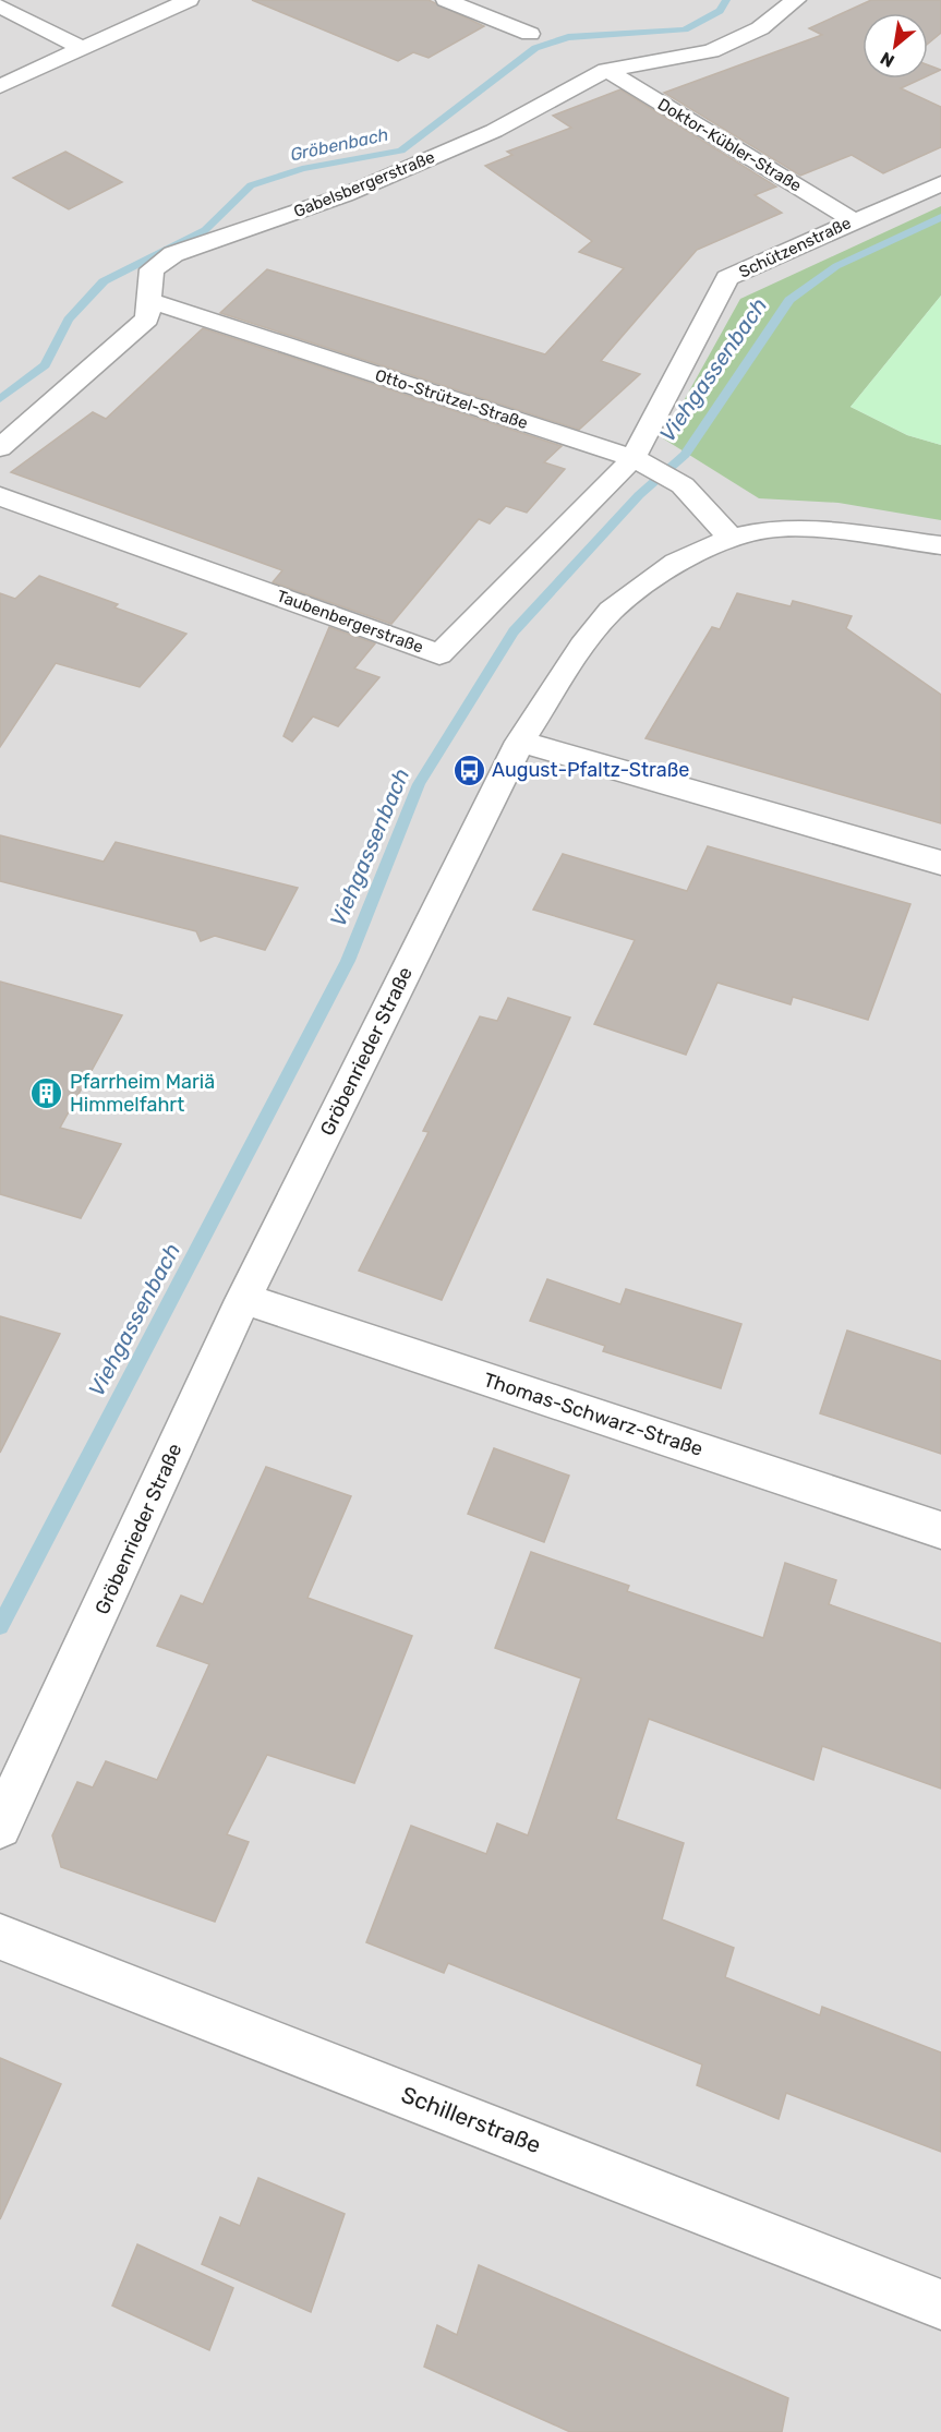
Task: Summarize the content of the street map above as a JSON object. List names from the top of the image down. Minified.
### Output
{"streets":{"street":["Doktor-Kübler-Straße","Gabelsbergerstraße","Schützenstraße","Otto-Strützel-Straße","Taubenbergerstraße","Gröbenrieder Straße","Thomas-Schwarz-Straße","Schillerstraße"]},"crossings":[["Doktor-Kübler-Straße","Gabelsbergerstraße"],["Doktor-Kübler-Straße","Schützenstraße"],["Gabelsbergerstraße","Otto-Strützel-Straße"],["Schützenstraße","Otto-Strützel-Straße"],["Schützenstraße","Taubenbergerstraße"],["Otto-Strützel-Straße","Taubenbergerstraße"],["Otto-Strützel-Straße","Gröbenrieder Straße"],["Gröbenrieder Straße","Thomas-Schwarz-Straße"]],"water":["Gröbenbach","Viehgassenbach"],"places":{"bus stop":["August-Pfaltz-Straße"],"building":["Pfarrheim Mariä Himmelfahrt"]},"north":"bottom left"}
